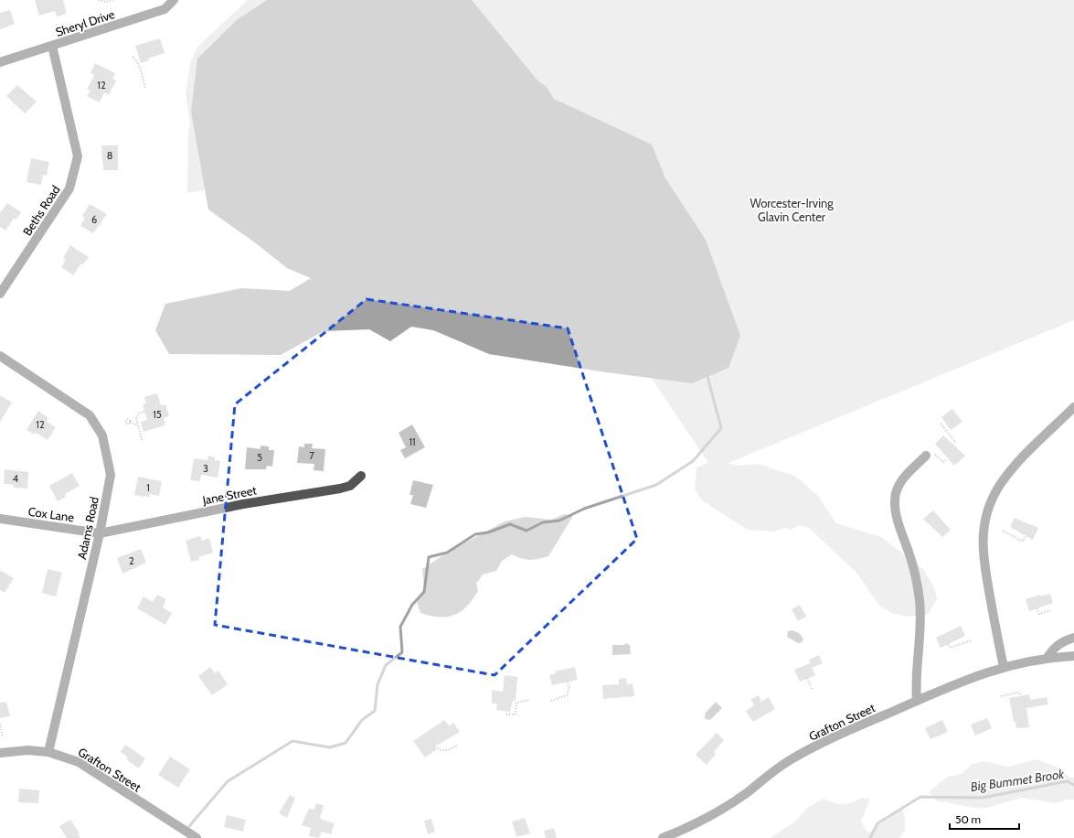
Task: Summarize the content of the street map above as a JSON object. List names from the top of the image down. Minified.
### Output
{"streets":{"street":["Sheryl Drive","Beths Road","Jane Street","Cox Lane","Adams Road","Grafton Street"]},"crossings":[["Sheryl Drive","Beths Road"],["Jane Street","Cox Lane"],["Jane Street","Adams Road"],["Cox Lane","Adams Road"],["Adams Road","Grafton Street"]],"water":["Big Bummet Brook"],"parks":["Worcester-Irving Glavin Center"],"house_numbers":["12","8","6","15","12","11","7","5","3","4","1","2"],"scale_bar":"50 m"}
